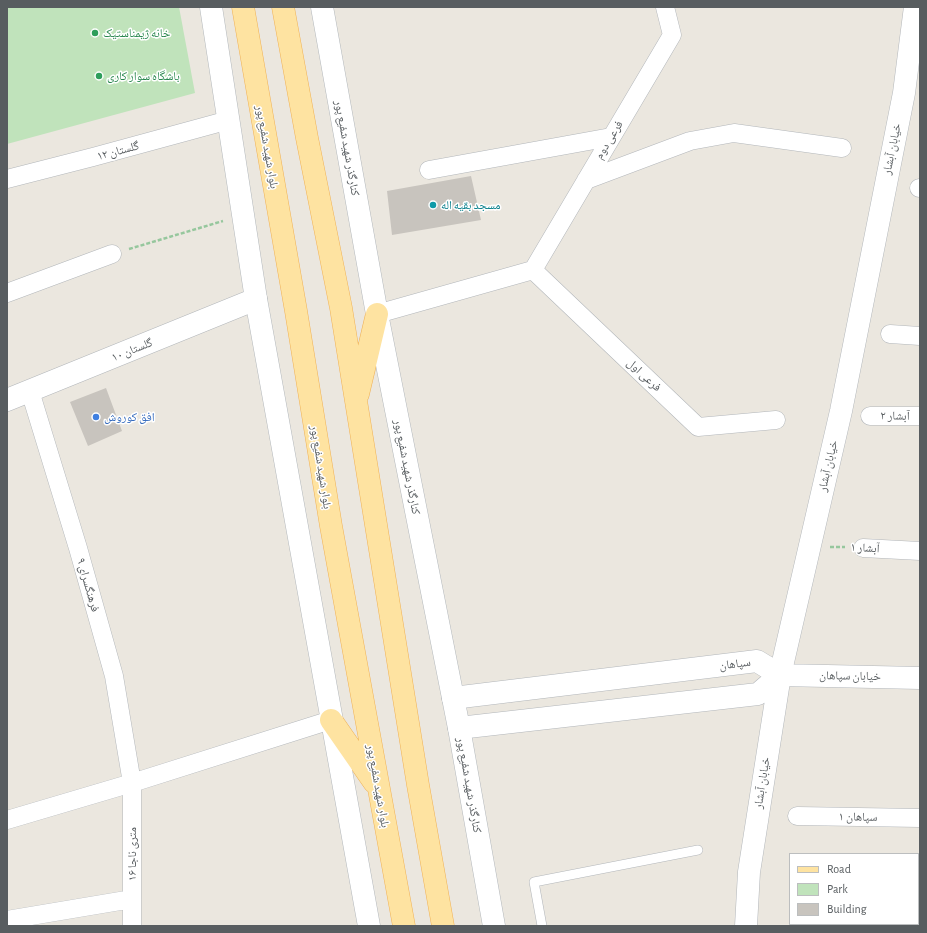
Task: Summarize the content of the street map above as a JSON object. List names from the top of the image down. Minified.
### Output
{"streets":{"main road":["بلوار شهید شفیع پور"],"street":["فرعی دوم","کنارگذر شهید شفیع پور","خیابان آبشار","گلستان ۱۲","گلستان ۱۰","فرعی اول","آبشار ۲","آبشار ۱","فرهنگسرای ۹","سپاهان","خیابان سپاهان","سپاهان ۱","۱۶ متری ناجا"]},"crossings":[["فرعی دوم","فرعی اول"],["کنارگذر شهید شفیع پور","سپاهان"],["خیابان آبشار","آبشار ۱"],["خیابان آبشار","سپاهان"],["خیابان آبشار","خیابان سپاهان"],["گلستان ۱۰","فرهنگسرای ۹"],["فرهنگسرای ۹","۱۶ متری ناجا"],["سپاهان","خیابان سپاهان"]],"places":["خانه ژیمناستیک","باشگاه سوار کاری","مسجد بقیه اله","افق کوروش"],"legend":["Road","Park","Building"]}
